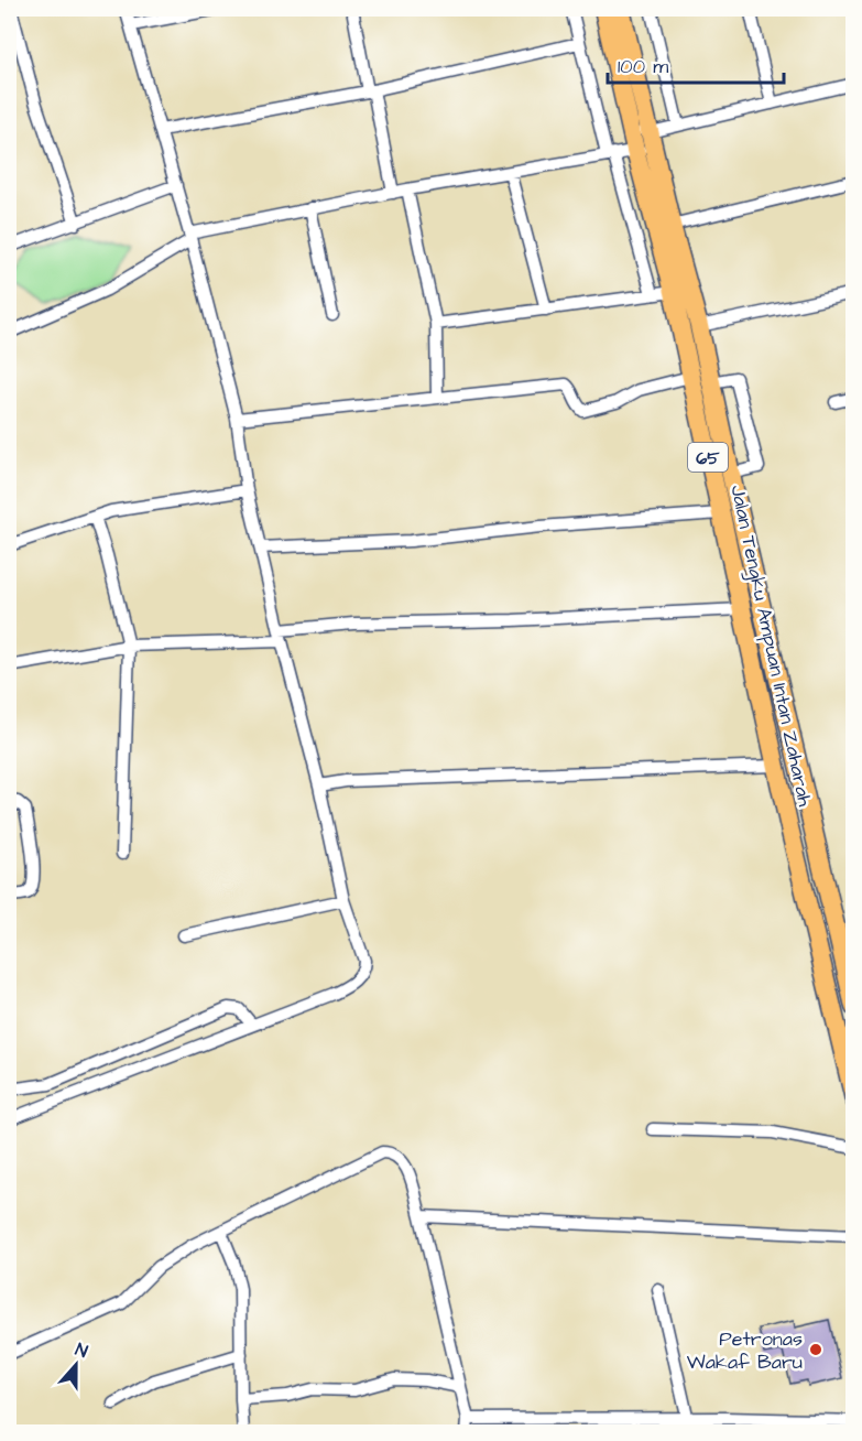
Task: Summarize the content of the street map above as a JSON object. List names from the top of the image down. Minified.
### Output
{"streets":{"main road":["65","Jalan Tengku Ampuan Intan Zaharah"]},"places":["Petronas Wakaf Baru"],"scale_bar":"100 m","north":"top"}
